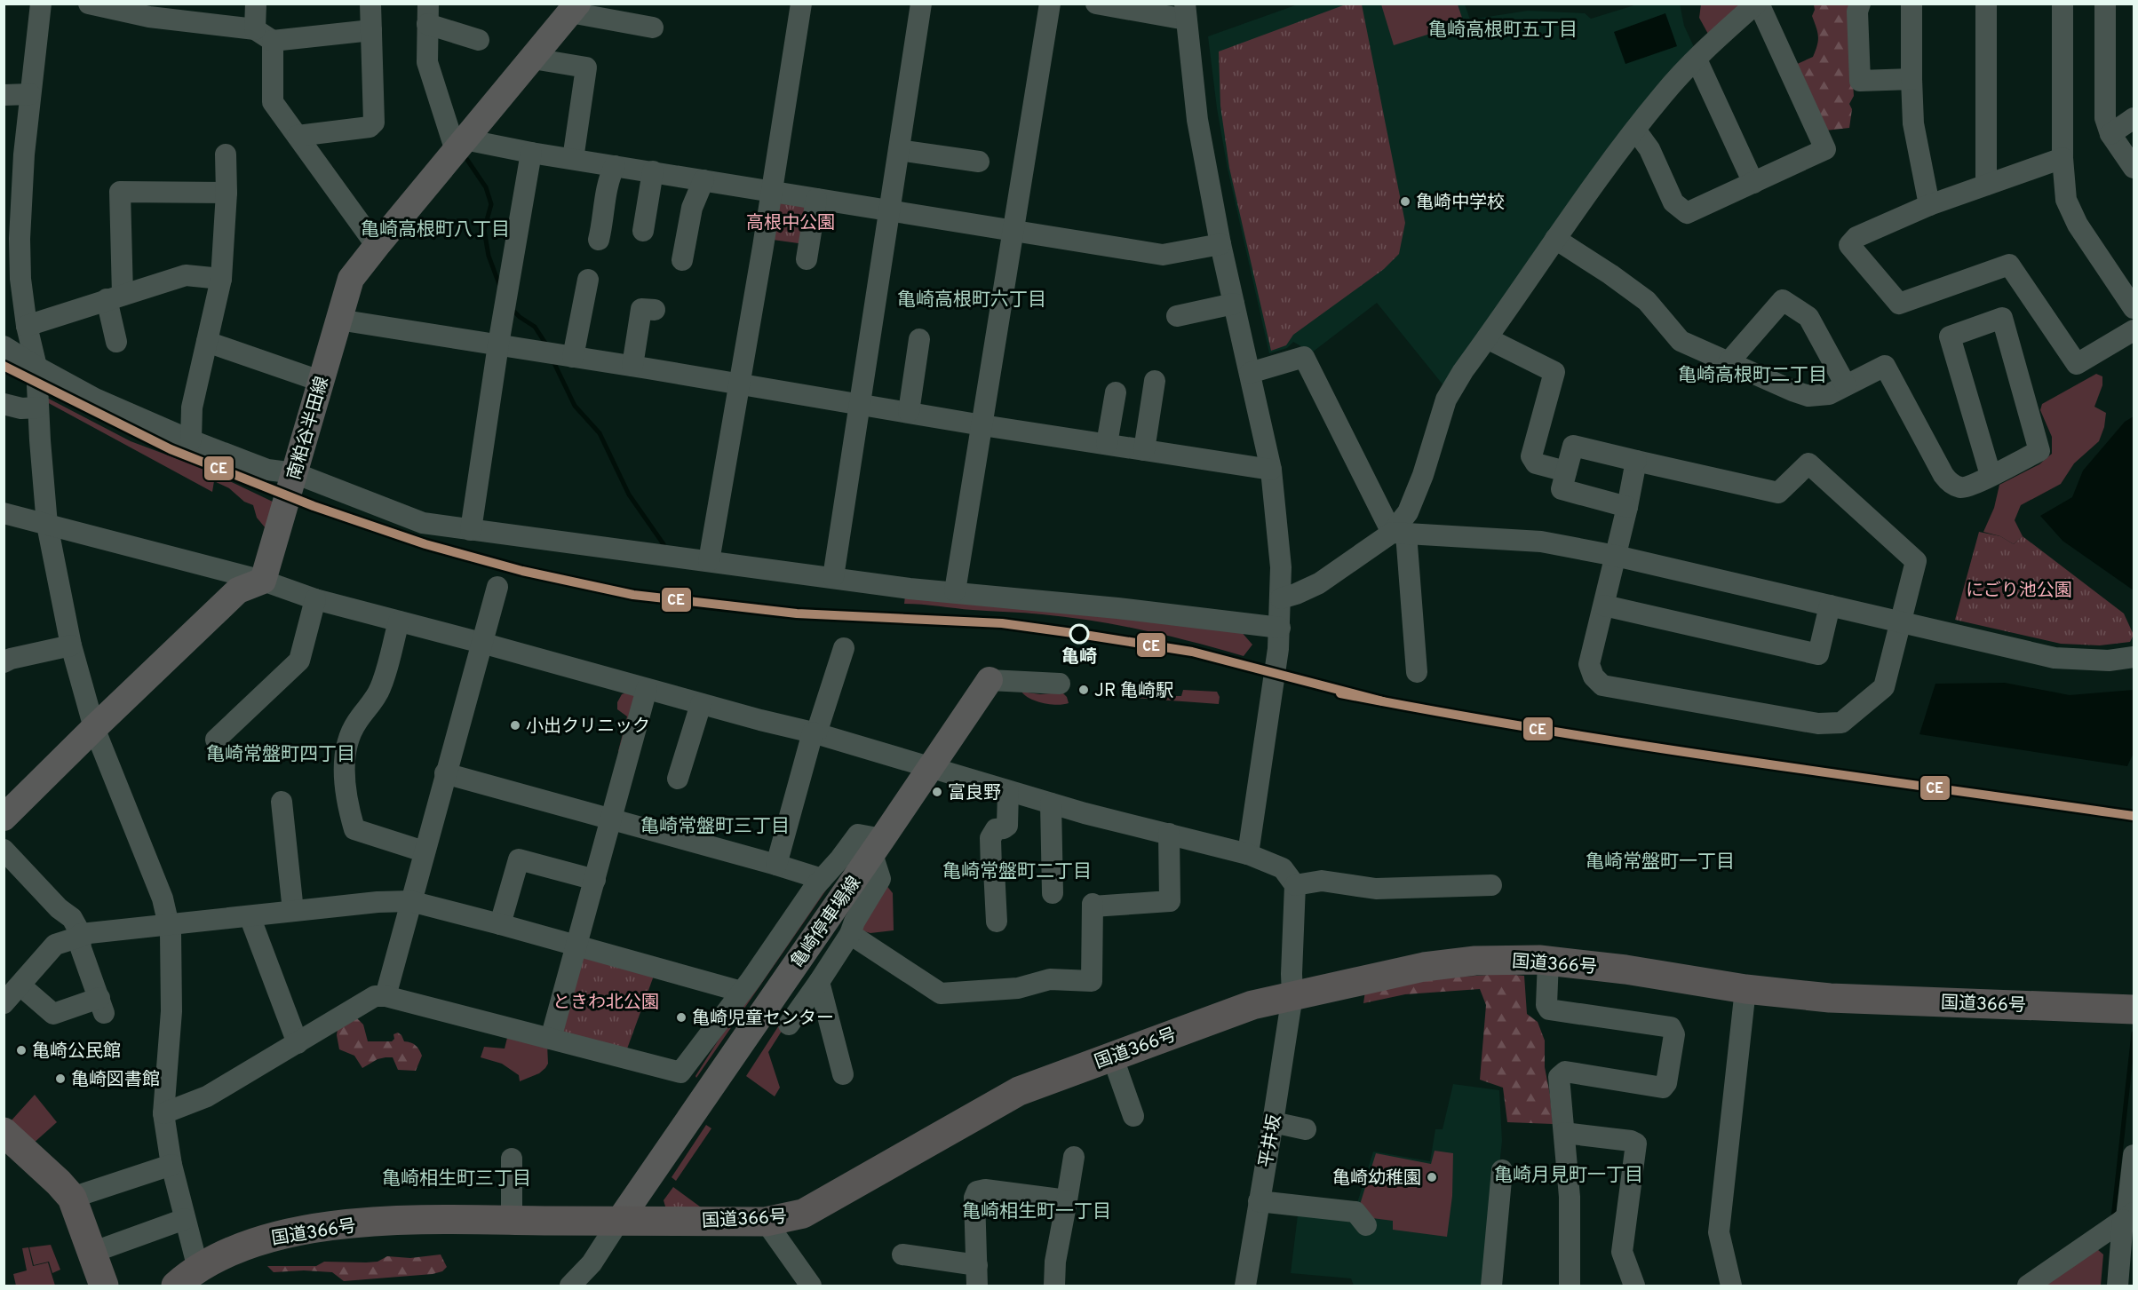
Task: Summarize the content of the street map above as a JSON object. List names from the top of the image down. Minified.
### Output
{"streets":{"highway":["国道366号"],"main road":["南粕谷半田線","亀崎停車場線"],"street":["平井坂"]},"crossings":[["亀崎停車場線","国道366号"],["国道366号","平井坂"]],"districts":["亀崎高根町五丁目","亀崎高根町八丁目","亀崎高根町六丁目","亀崎高根町二丁目","亀崎常盤町四丁目","亀崎常盤町三丁目","亀崎常盤町一丁目","亀崎常盤町二丁目","亀崎月見町一丁目","亀崎相生町三丁目","亀崎相生町一丁目"],"parks":["高根中公園","にごり池公園","ときわ北公園"],"places":["亀崎中学校","亀崎","JR 亀崎駅","小出クリニック","富良野","亀崎児童センター","亀崎公民館","亀崎図書館","亀崎幼稚園"],"lines":["transit line CE"]}
